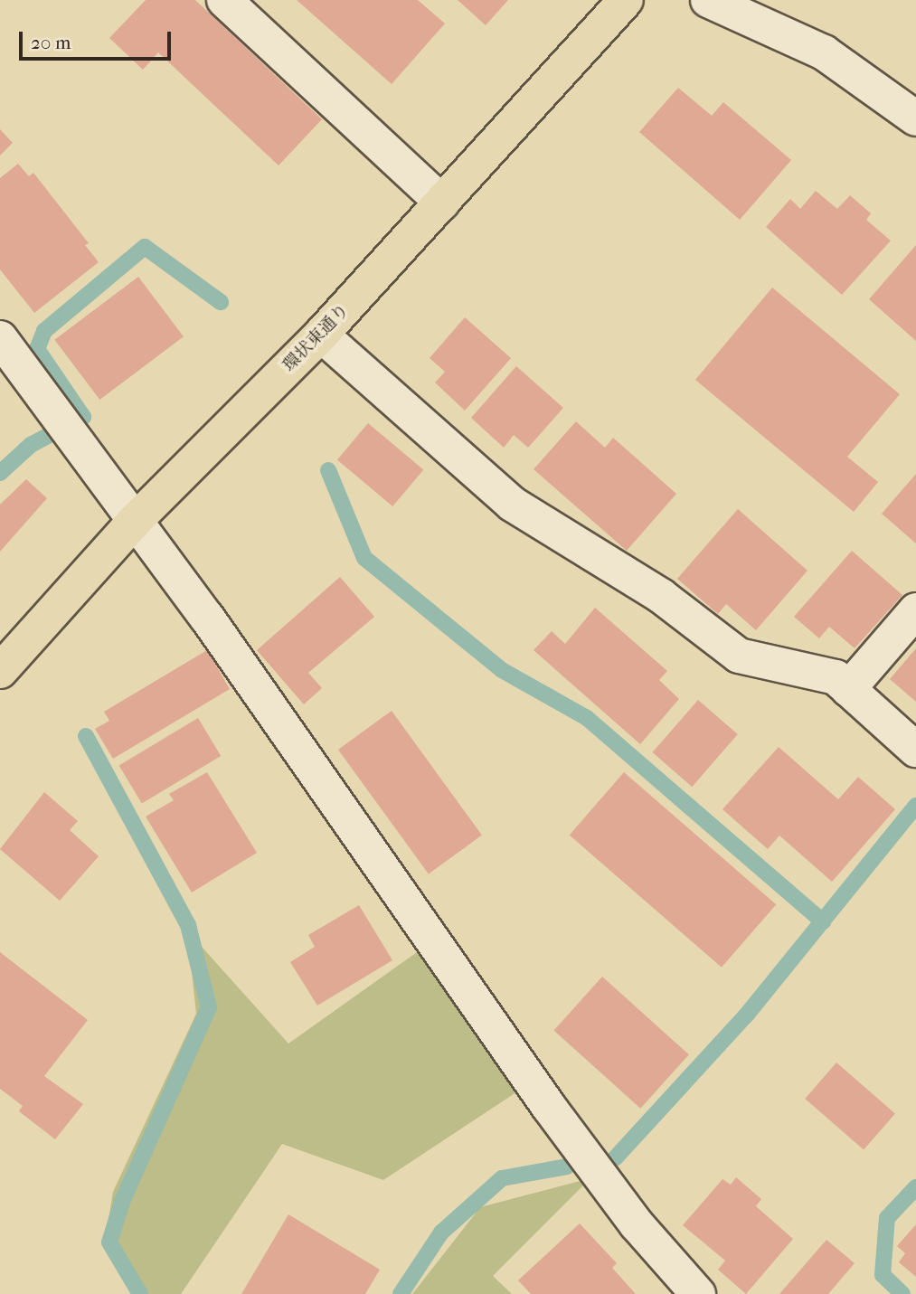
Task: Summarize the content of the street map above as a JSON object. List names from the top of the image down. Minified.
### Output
{"streets":{"main road":["環状東通り"]},"scale_bar":"20 m"}
